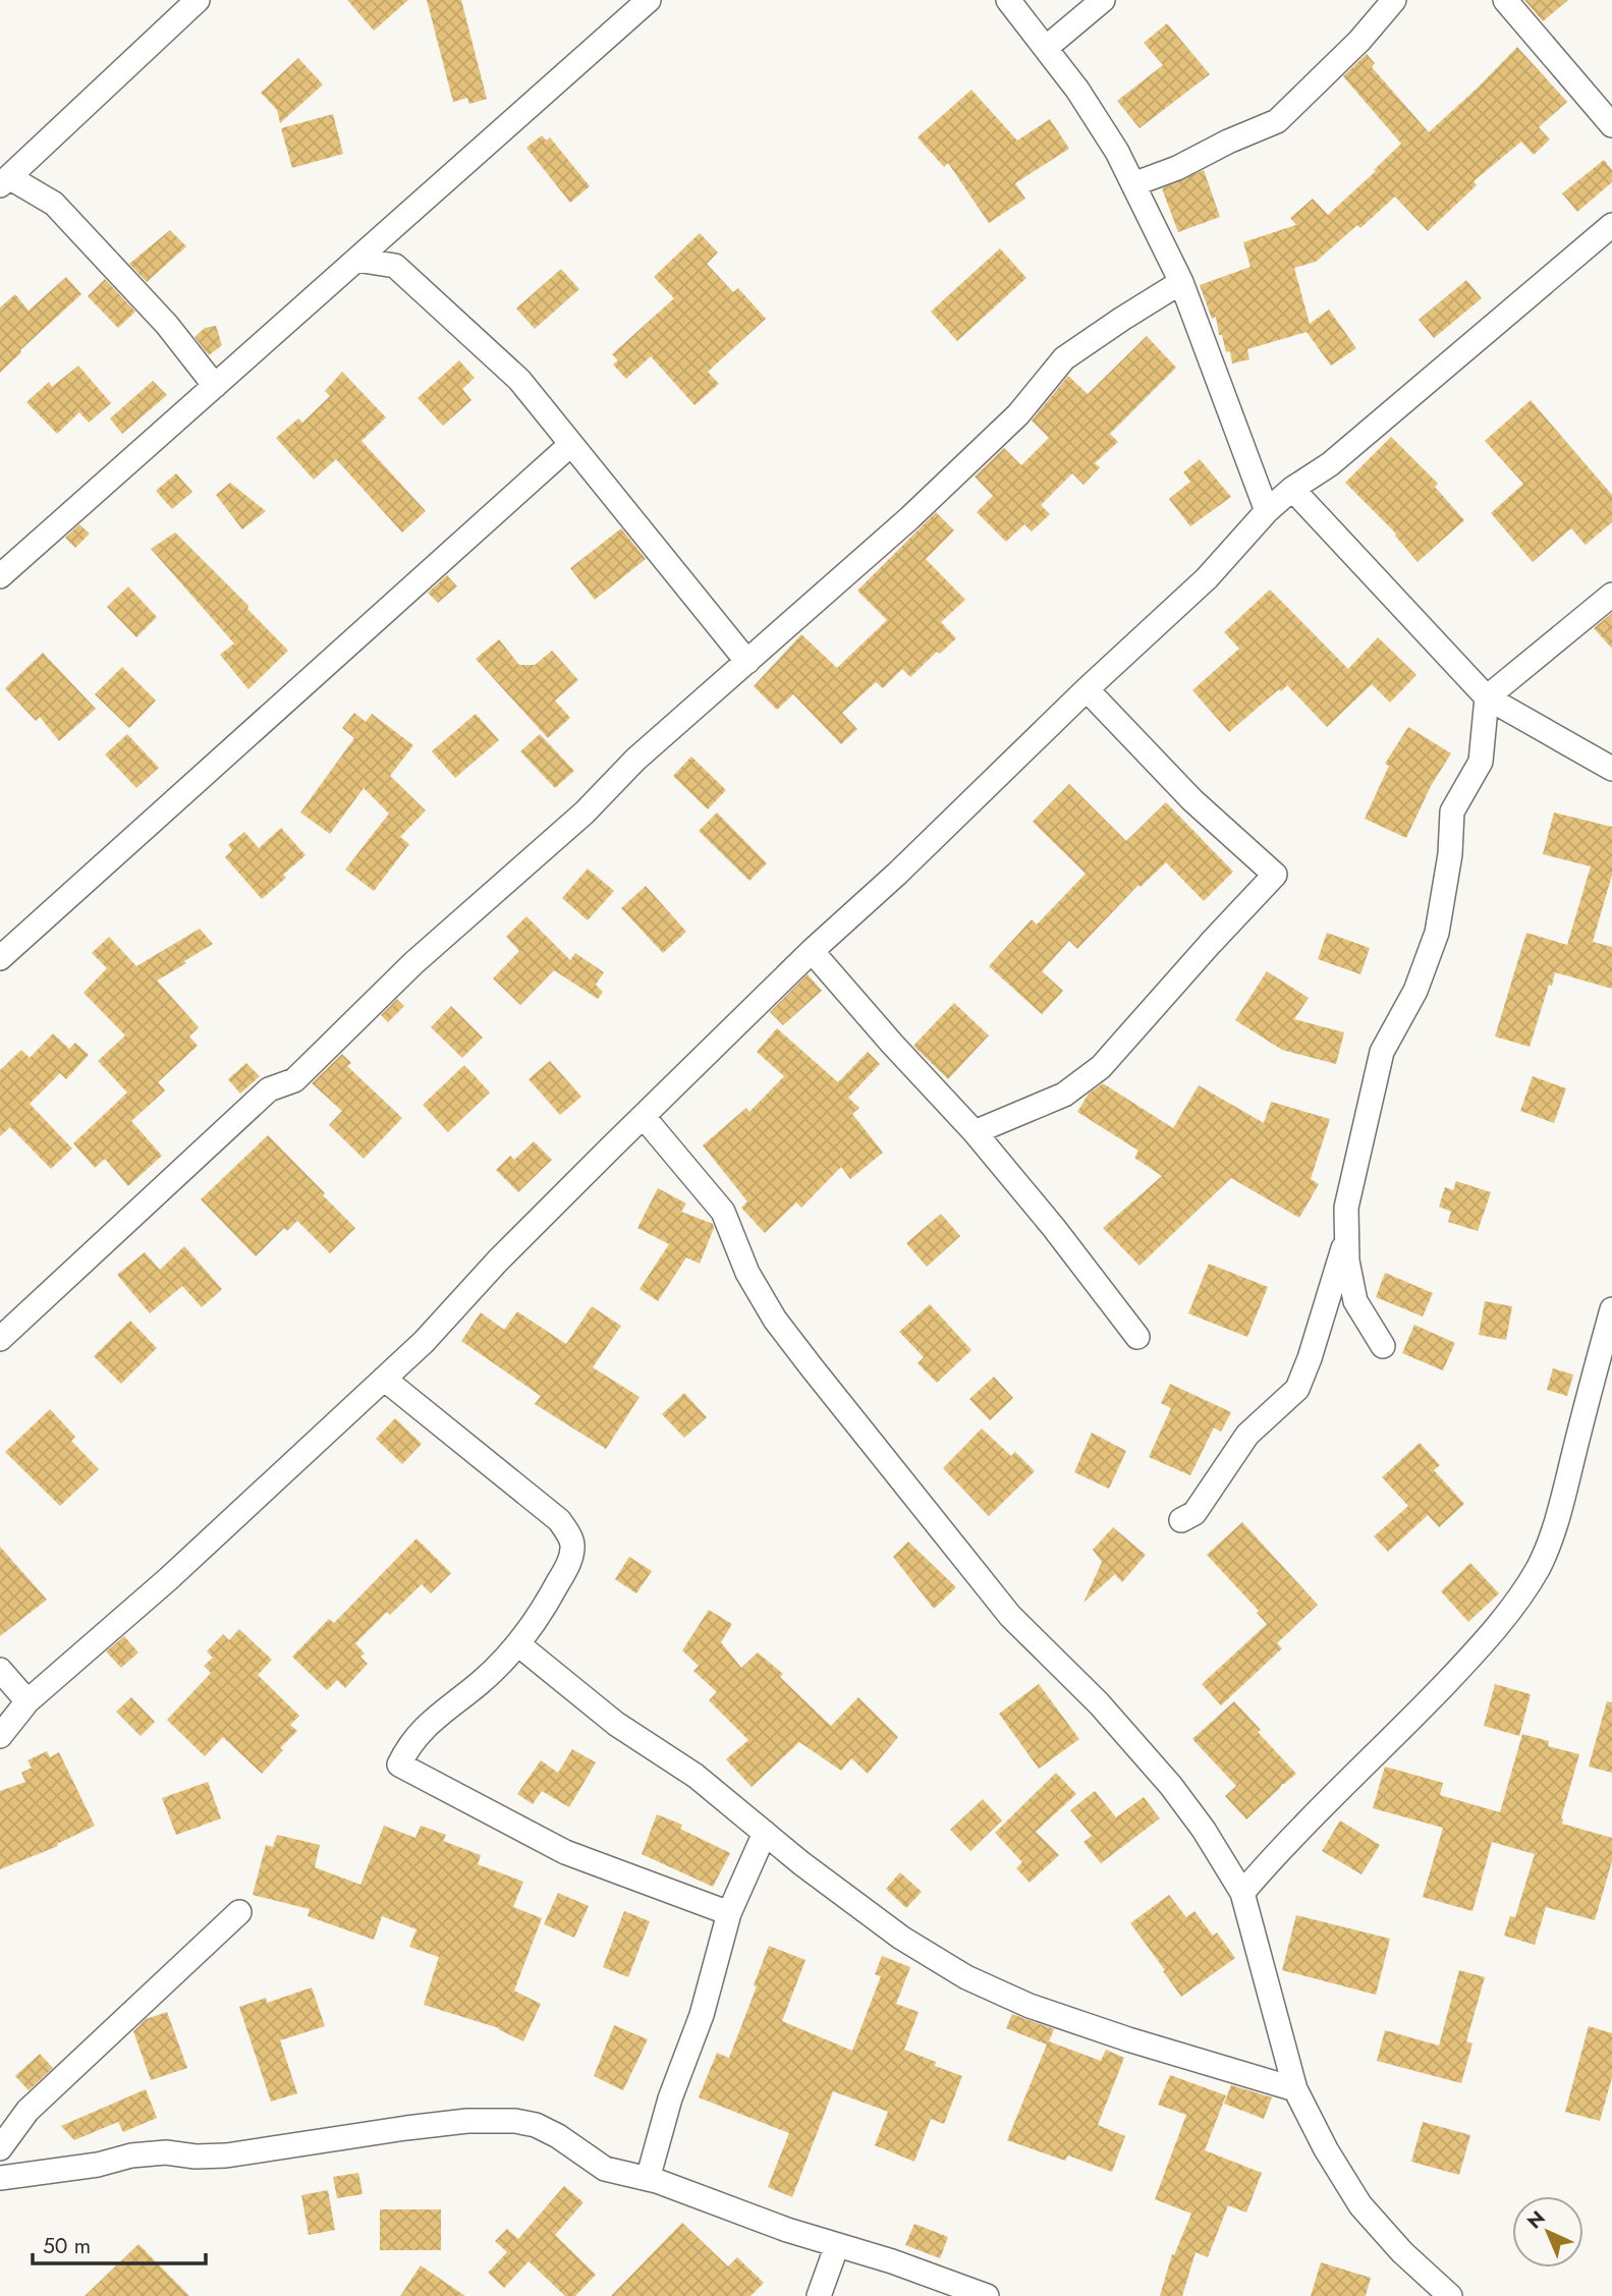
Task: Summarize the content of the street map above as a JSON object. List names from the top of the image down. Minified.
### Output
{"scale_bar":"50 m","north":"top left"}
